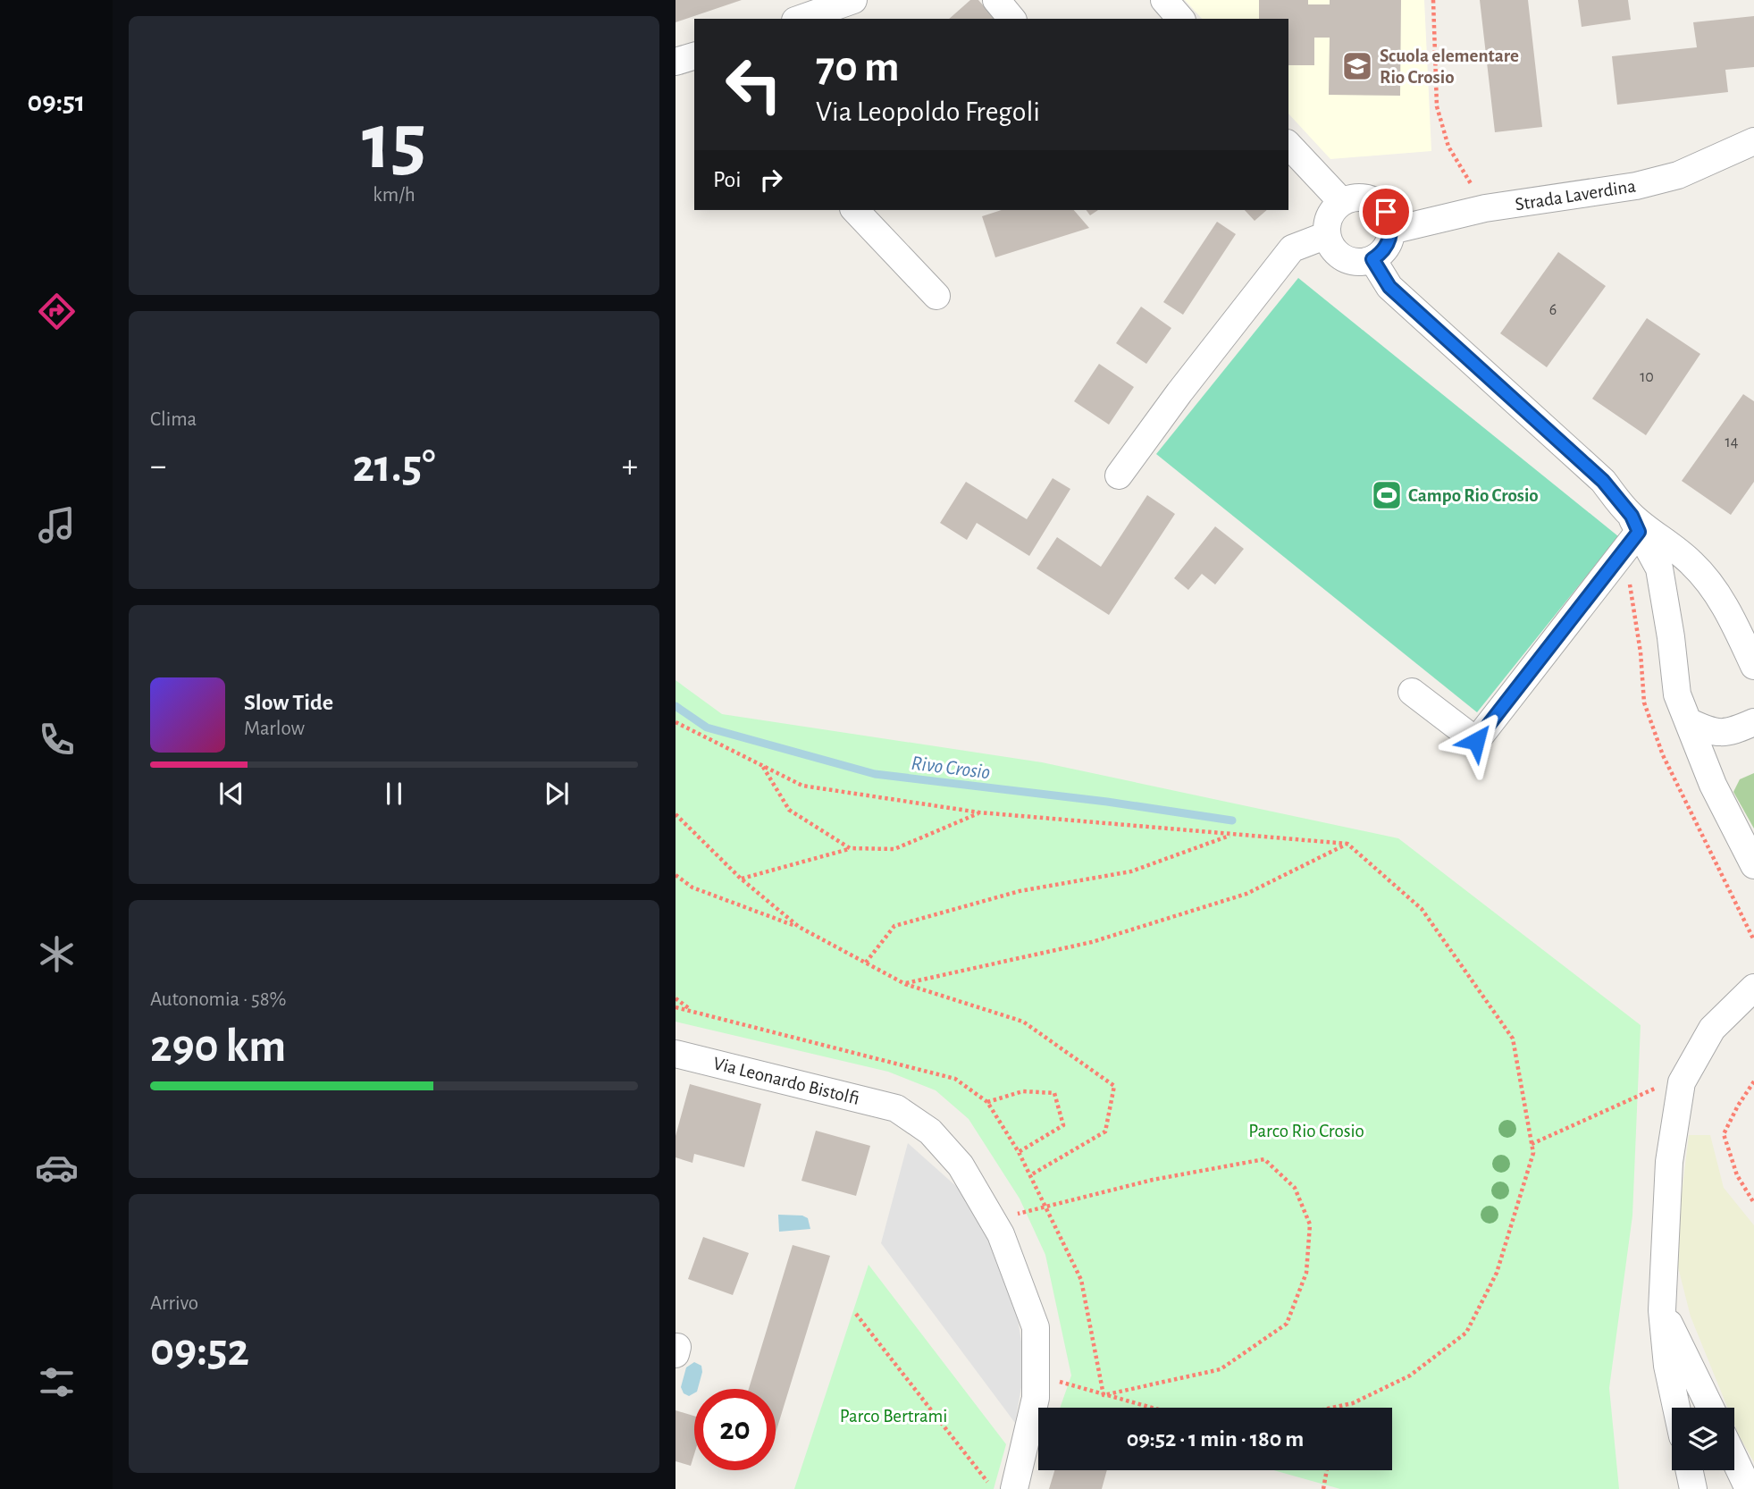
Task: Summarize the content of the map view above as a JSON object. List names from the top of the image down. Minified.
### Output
{"streets":{"street":["Strada Laverdina","Via Leonardo Bistolfi"]},"water":["Rivo Crosio"],"parks":["Parco Rio Crosio","Parco Bertrami"],"places":{"school or university":["Scuola elementare Rio Crosio"],"sports":["Campo Rio Crosio"]},"house_numbers":["6","10","14"],"page":{"tabs":"09:51","tile":[["15","km/h"],"Clima",["Autonomia · 58%","290 km"],["Arrivo","09:52"]],"turn":["70 m","Via Leopoldo Fregoli"],"then":"Poi","heat":["−","21.5°","+"],"song":["Slow Tide","Marlow"],"limit":"20","trip":"09:52 · 1 min · 180 m"}}
